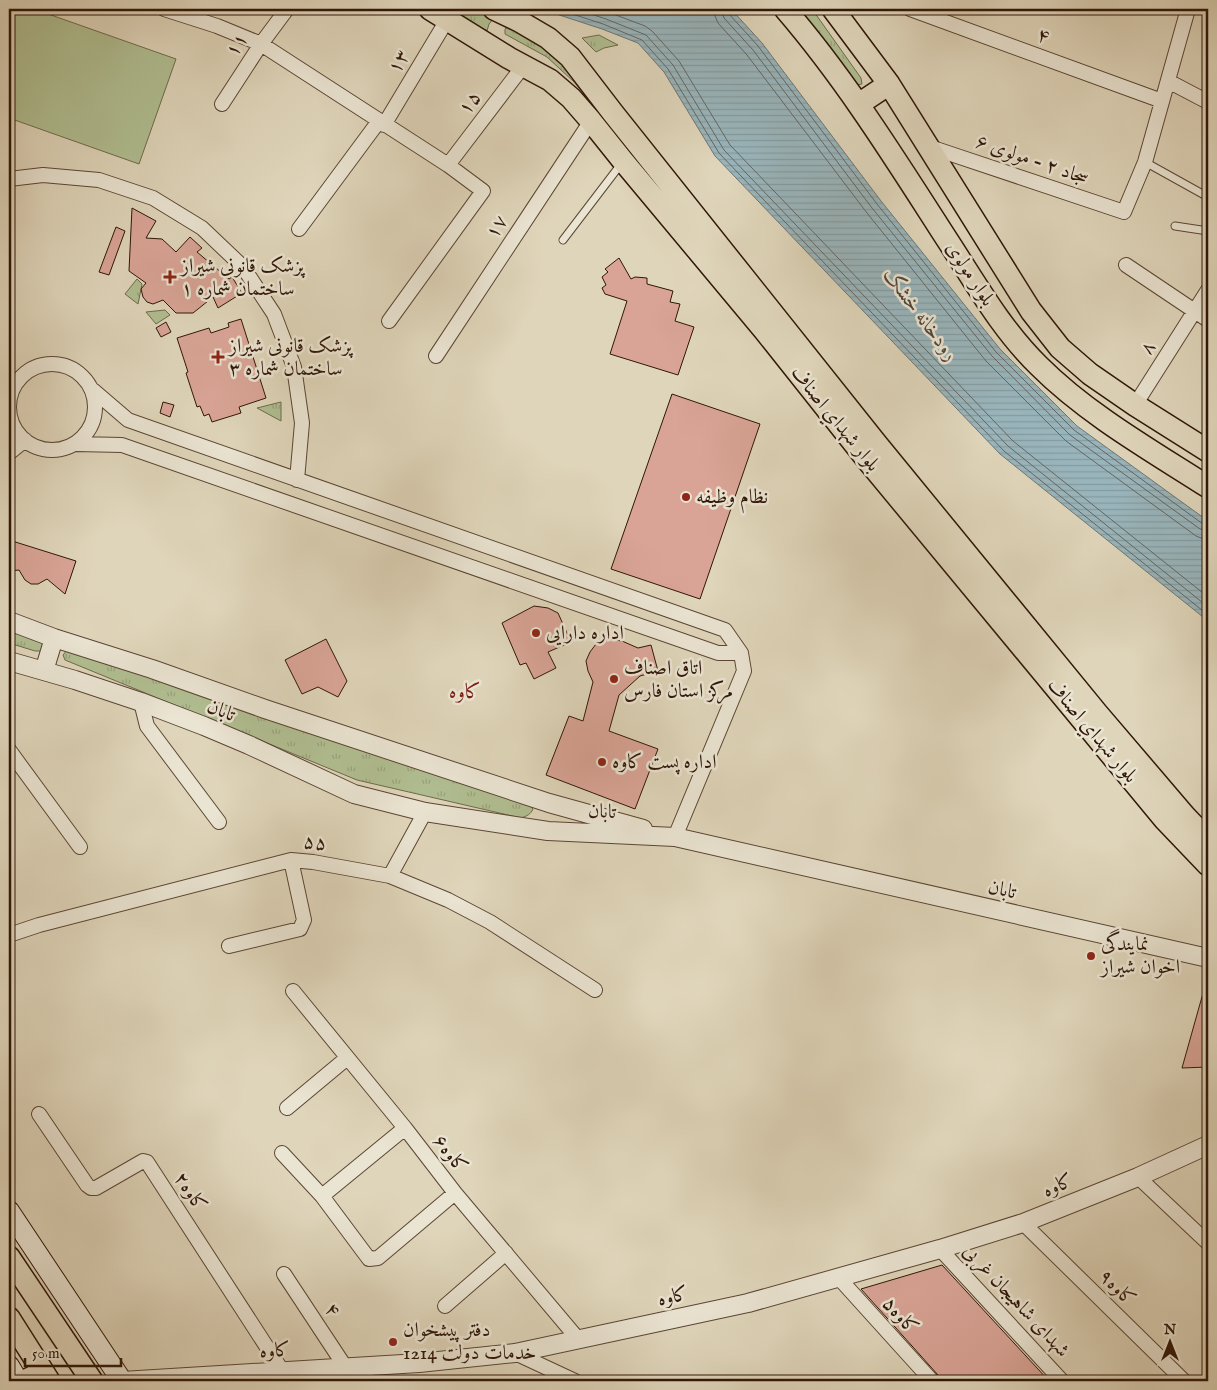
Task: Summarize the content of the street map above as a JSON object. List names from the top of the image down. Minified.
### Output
{"streets":{"main road":["بلوار مولوی","بلوار شهداي اصناف"],"street":["۴","۱۱","۱۳","۱۵","سجاد ۲ - مولوی ۶","۱۷","۸","تابان","۵۵","کاوه۶","کاوه","کاوه۲","کاوه۹","شهدای شاهیجان غربی","کاوه۵"]},"crossings":[["۴","کاوه"],["۱۳","بلوار شهداي اصناف"],["۱۵","بلوار شهداي اصناف"],["سجاد ۲ - مولوی ۶","بلوار مولوی"],["۱۷","بلوار شهداي اصناف"],["بلوار مولوی","۸"],["کاوه۶","کاوه"],["کاوه","کاوه۲"],["کاوه","کاوه۹"],["کاوه","شهدای شاهیجان غربی"],["کاوه","کاوه۵"]],"districts":["کاوه"],"water":["رودخانه خشک"],"places":{"health":["پزشک قانونی شیراز ساختمان شماره ۱","پزشک قانونی شیراز ساختمان شماره ٣"],"other":["نظام وظیفه","اداره دارایی","اتاق اصناف مرکز استان فارس","اداره پست کاوه","نمایندگی اخوان شیراز","دفتر پیشخوان خدمات دولت 1214"]},"scale_bar":"50 m","north":"top"}
